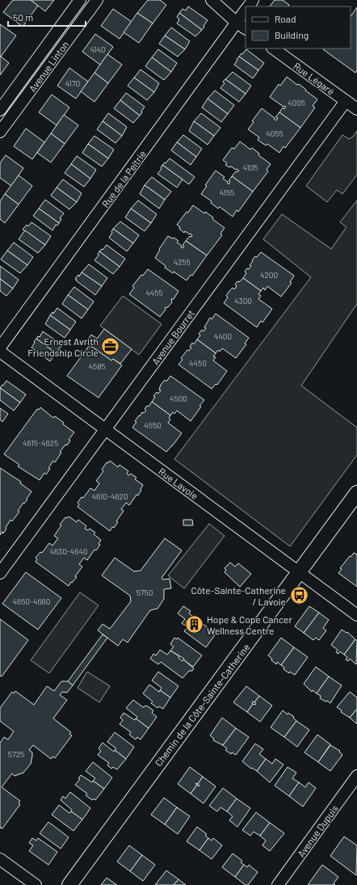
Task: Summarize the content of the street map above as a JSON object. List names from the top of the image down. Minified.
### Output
{"streets":{"main road":["Chemin de la Côte-Sainte-Catherine"],"street":["Avenue Linton","Rue Légaré","Rue de la Peltrie","Avenue Bourret","Rue Lavoie","Avenue Dupuis"]},"crossings":[["Rue Légaré","Avenue Bourret"],["Avenue Bourret","Rue Lavoie"],["Rue Lavoie","Chemin de la Côte-Sainte-Catherine"]],"places":{"office":["Ernest Avrith Friendship Circle"],"bus stop":["Côte-Sainte-Catherine / Lavoie"],"building":["Hope & Cope Cancer Wellness Centre"]},"house_numbers":["4140","4170","4005","4055","4105","4155","4255","4200","4455","4300","4400","4450","4585","4500","4550","4615-4625","4610-4620","4630-4640","5750","4650-4660","5725"],"legend":["Road","Building"],"scale_bar":"50 m"}
